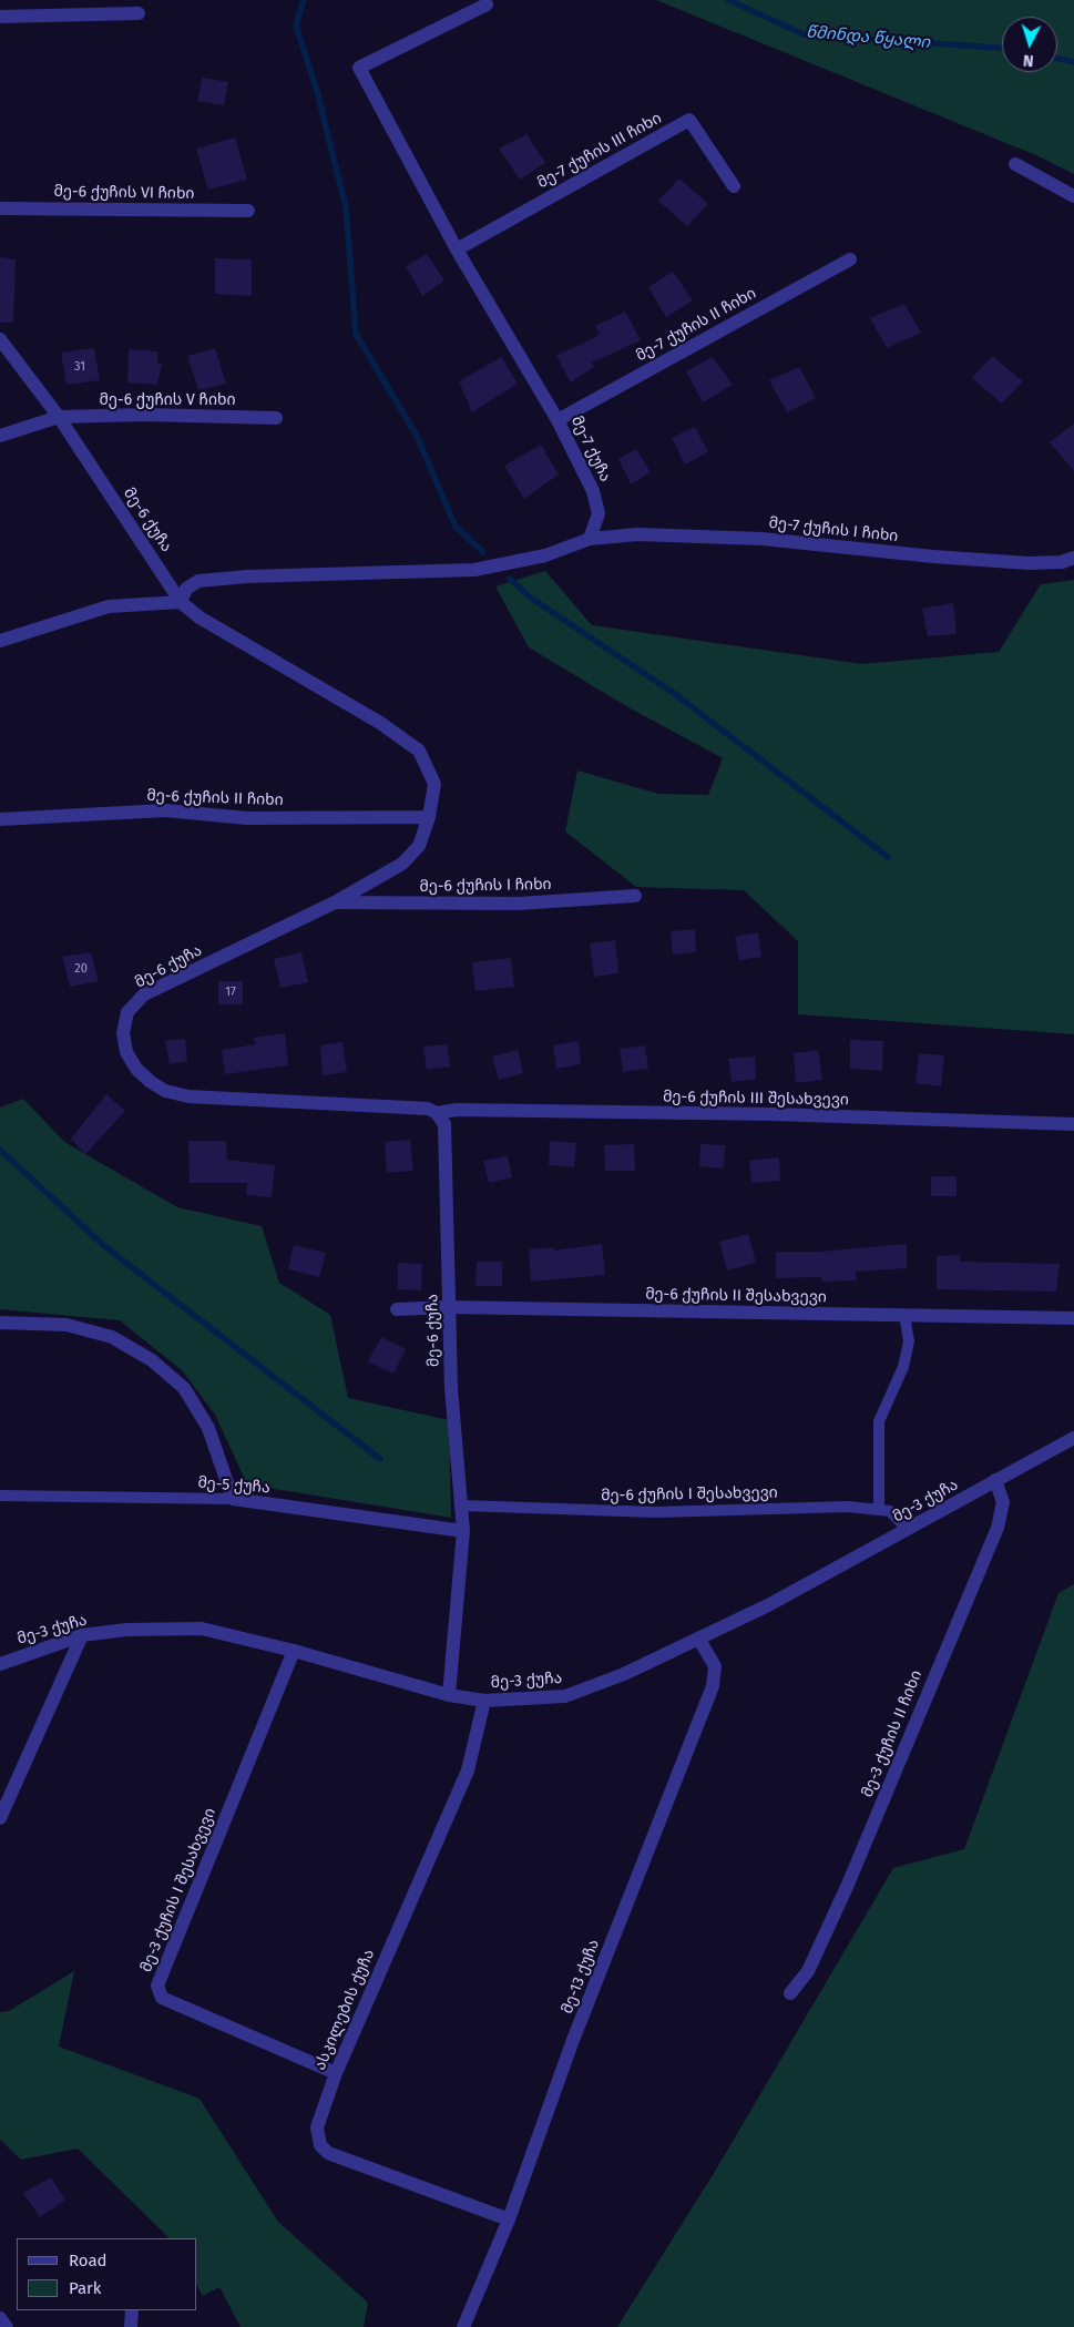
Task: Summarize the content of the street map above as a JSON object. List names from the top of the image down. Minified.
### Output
{"streets":{"street":["მე-7 ქუჩის III ჩიხი","მე-6 ქუჩის VI ჩიხი","მე-7 ქუჩის II ჩიხი","მე-6 ქუჩის V ჩიხი","მე-7 ქუჩა","მე-6 ქუჩა","მე-7 ქუჩის I ჩიხი","მე-6 ქუჩის II ჩიხი","მე-6 ქუჩის I ჩიხი","მე-6 ქუჩის III შესახვევი","მე-6 ქუჩის II შესახვევი","მე-5 ქუჩა","მე-3 ქუჩა","მე-3 ქუჩის II ჩიხი","მე-3 ქუჩის I შესახვევი","მე-13 ქუჩა","ასკილების ქუჩა"],"lane":["მე-6 ქუჩის I შესახვევი"]},"crossings":[["მე-7 ქუჩის III ჩიხი","მე-7 ქუჩა"],["მე-7 ქუჩის II ჩიხი","მე-7 ქუჩა"],["მე-6 ქუჩის V ჩიხი","მე-6 ქუჩა"],["მე-7 ქუჩა","მე-7 ქუჩის I ჩიხი"],["მე-6 ქუჩა","მე-6 ქუჩის II ჩიხი"],["მე-6 ქუჩა","მე-6 ქუჩის I ჩიხი"],["მე-6 ქუჩა","მე-6 ქუჩის III შესახვევი"],["მე-6 ქუჩა","მე-6 ქუჩის II შესახვევი"],["მე-6 ქუჩა","მე-5 ქუჩა"],["მე-6 ქუჩა","მე-6 ქუჩის I შესახვევი"],["მე-6 ქუჩა","მე-3 ქუჩა"],["მე-6 ქუჩის I შესახვევი","მე-3 ქუჩა"],["მე-3 ქუჩა","მე-3 ქუჩის II ჩიხი"],["მე-3 ქუჩა","მე-3 ქუჩის I შესახვევი"],["მე-3 ქუჩა","მე-13 ქუჩა"],["მე-3 ქუჩა","ასკილების ქუჩა"],["მე-3 ქუჩის I შესახვევი","ასკილების ქუჩა"],["მე-13 ქუჩა","ასკილების ქუჩა"]],"water":["წმინდა წყალი"],"house_numbers":["31","20","17"],"legend":["Road","Park"],"north":"bottom"}
